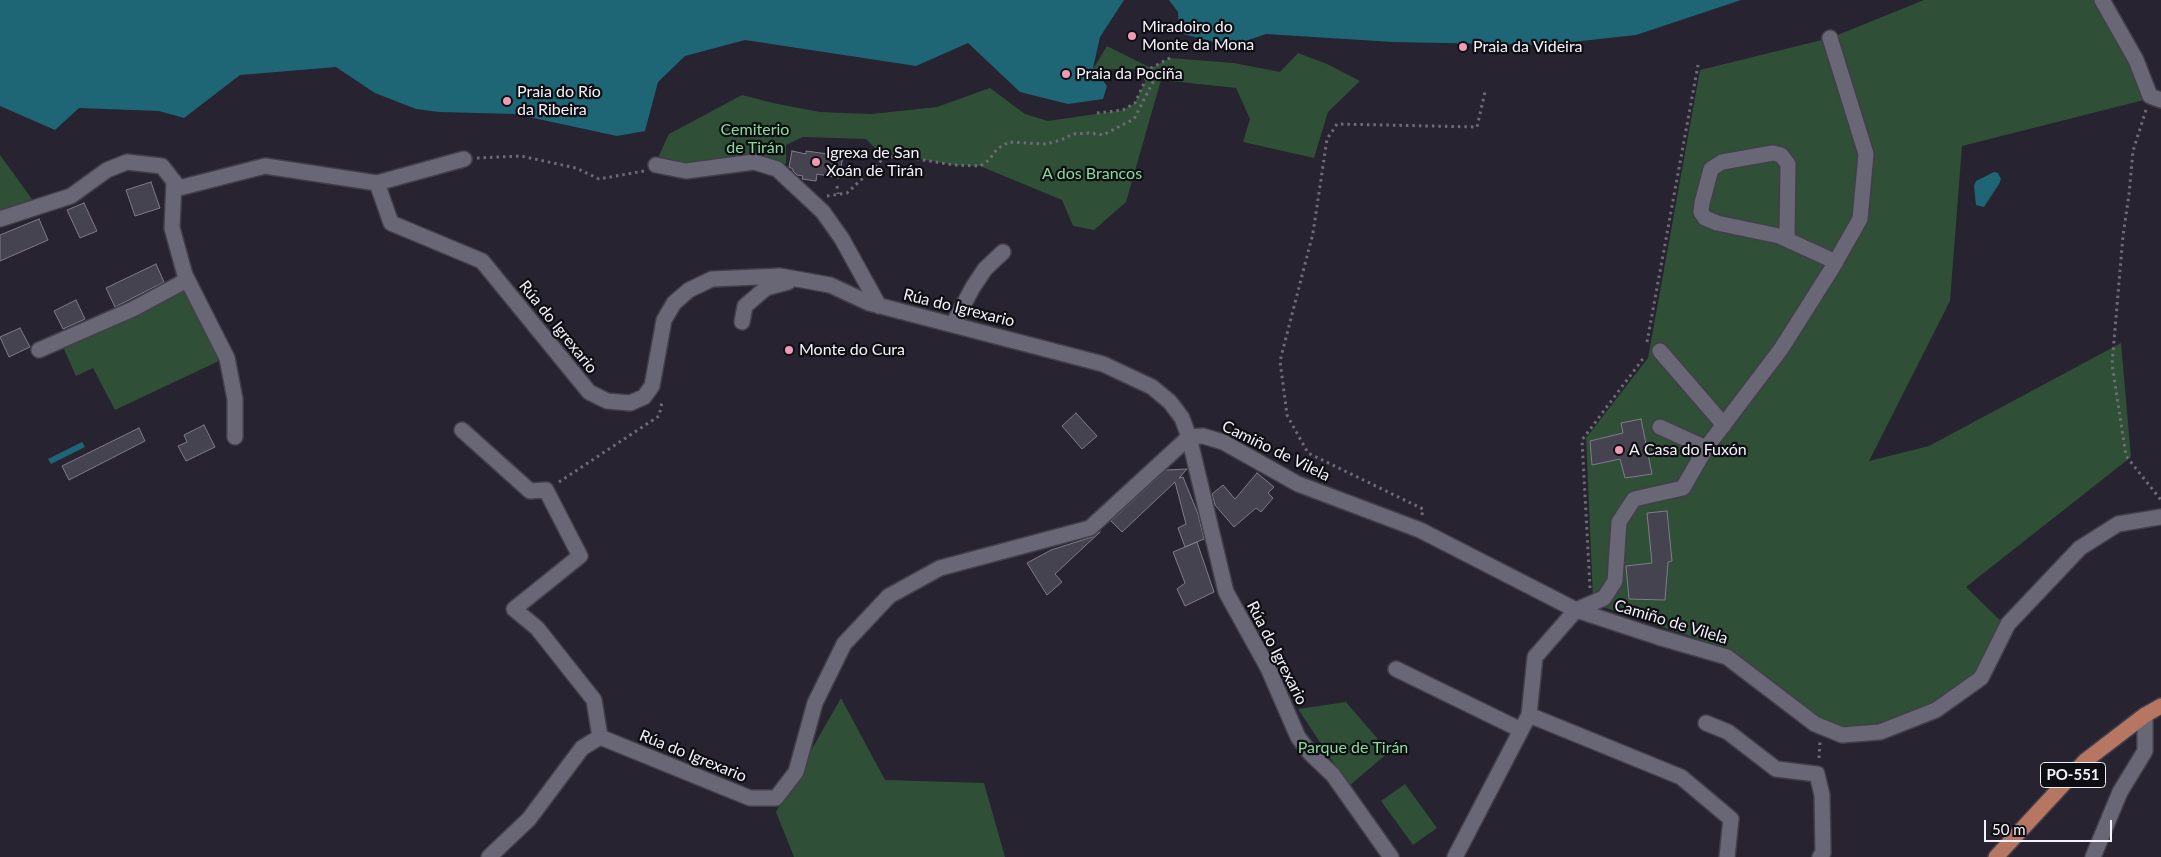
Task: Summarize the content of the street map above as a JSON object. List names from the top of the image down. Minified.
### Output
{"streets":{"main road":["PO-551"],"street":["Rúa do Igrexario","Camiño de Vilela"]},"crossings":[["Rúa do Igrexario","Camiño de Vilela"]],"parks":["Cemiterio de Tirán","A dos Brancos","Parque de Tirán"],"places":["Miradoiro do Monte da Mona","Praia da Videira","Praia da Pociña","Praia do Río da Ribeira","Igrexa de San Xoán de Tirán","Monte do Cura","A Casa do Fuxón"],"scale_bar":"50 m"}
